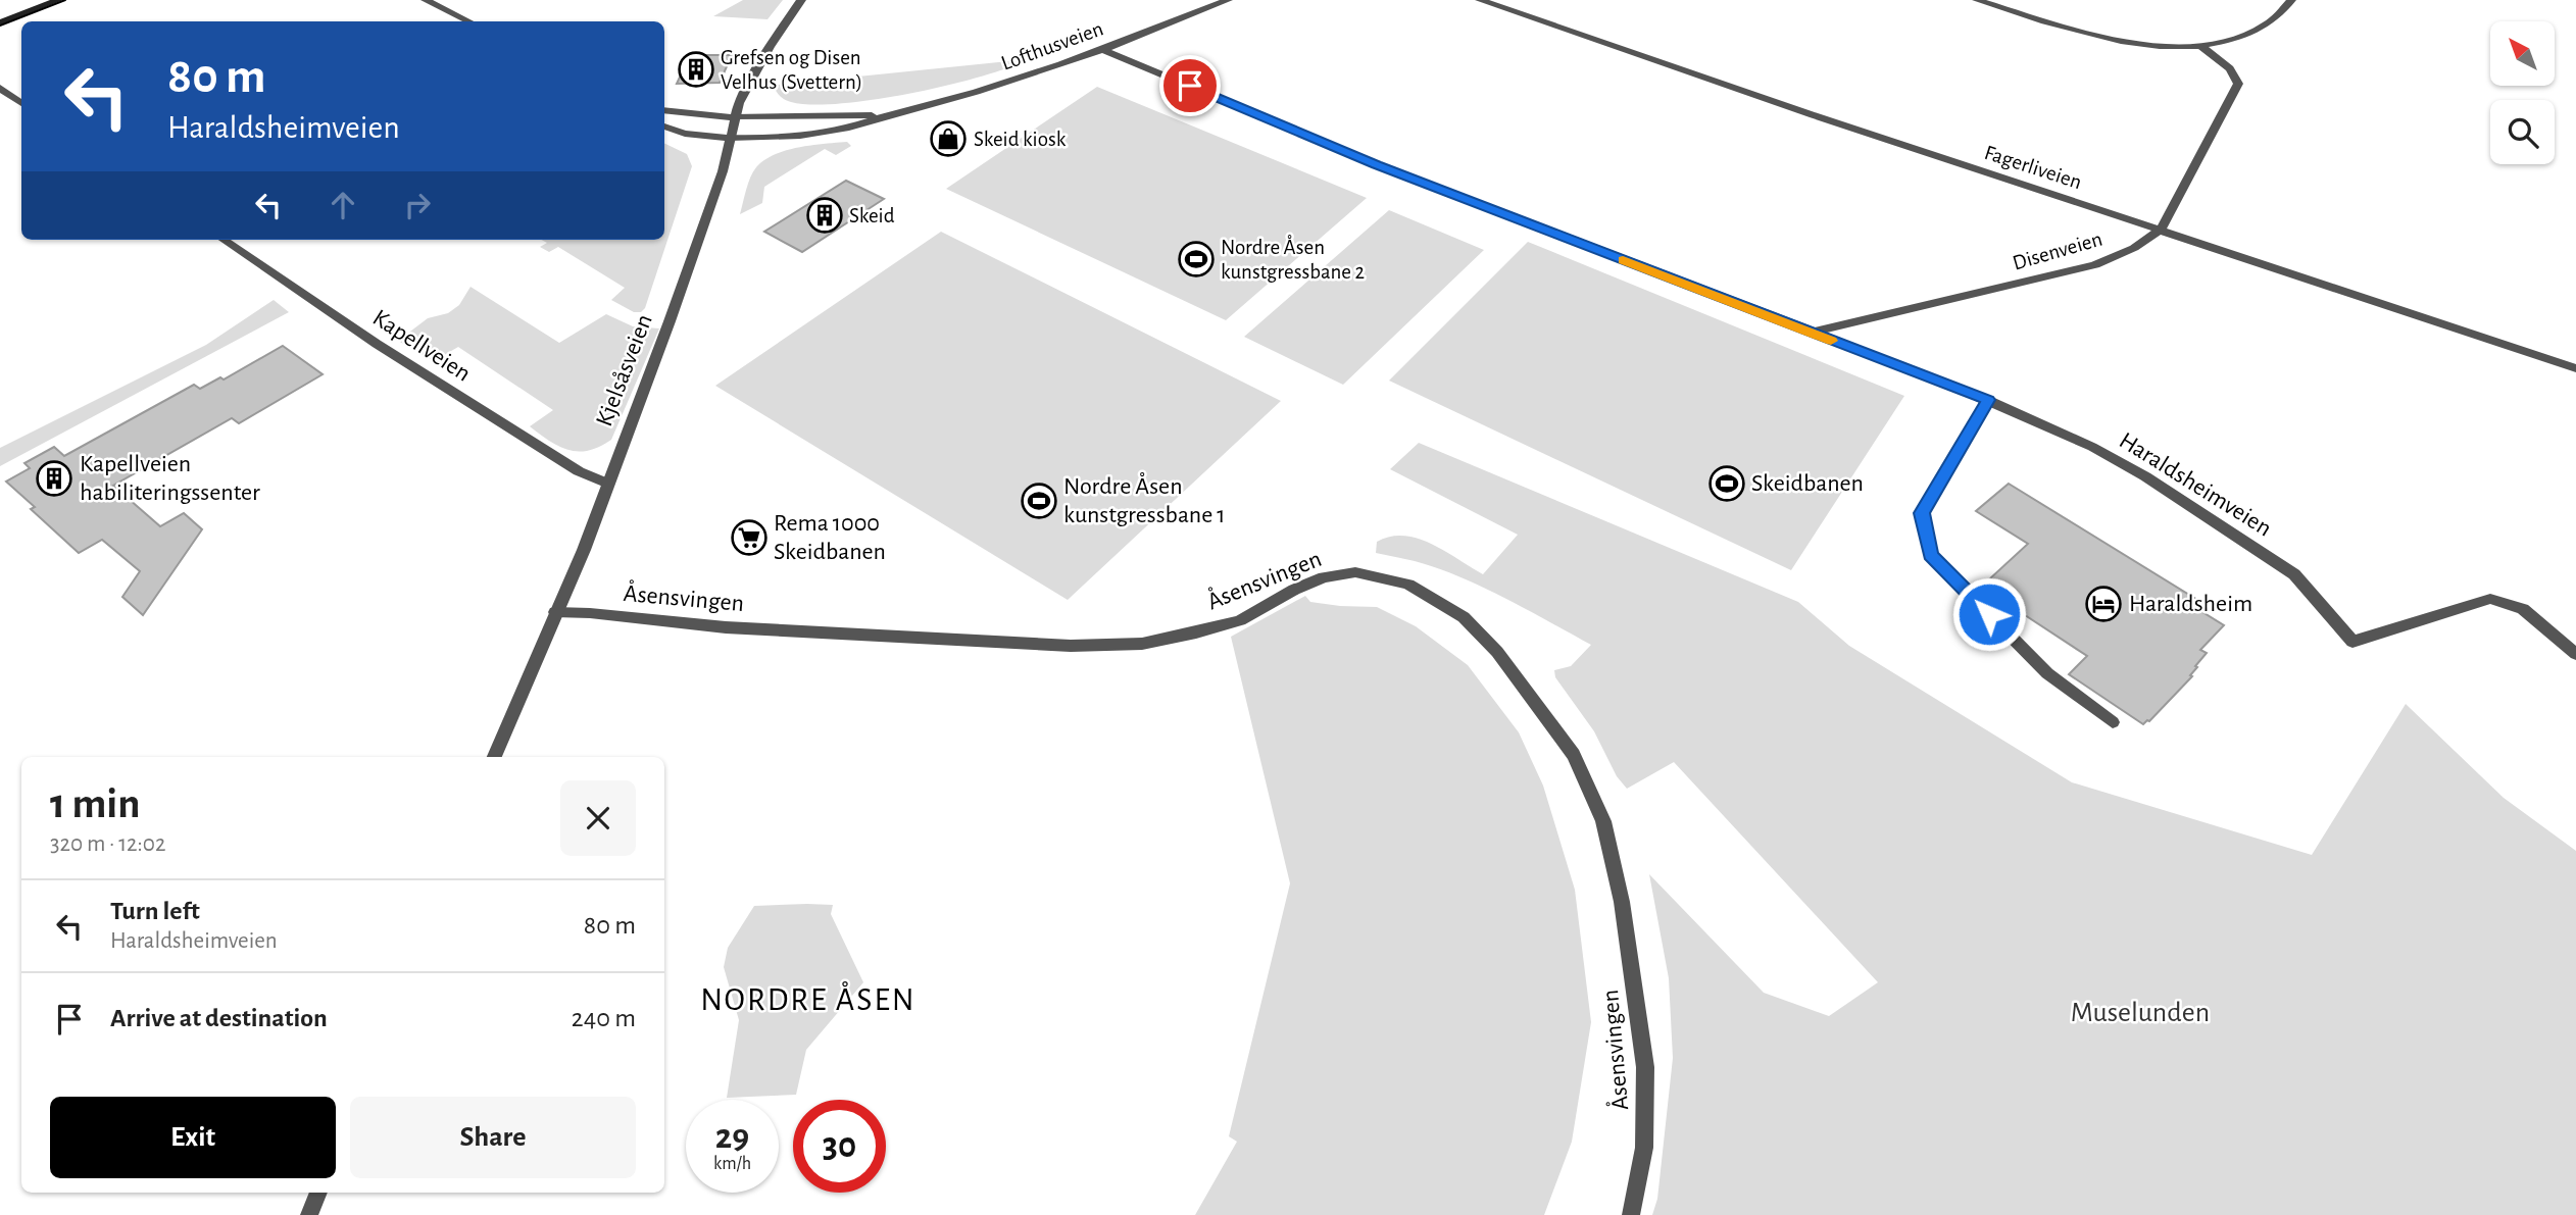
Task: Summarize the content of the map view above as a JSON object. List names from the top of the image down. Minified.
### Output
{"streets":{"street":["Lofthusveien","Fagerliveien","Disenveien","Kapellveien","Kjelsåsveien","Haraldsheimveien","Åsensvingen"]},"crossings":[["Lofthusveien","Kjelsåsveien"],["Lofthusveien","Haraldsheimveien"],["Fagerliveien","Disenveien"],["Disenveien","Haraldsheimveien"],["Kapellveien","Kjelsåsveien"],["Kjelsåsveien","Åsensvingen"]],"districts":["NORDRE ÅSEN"],"parks":["Muselunden"],"places":{"building":["Grefsen og Disen Velhus (Svettern)","Skeid","Kapellveien habiliteringssenter"],"shop":["Skeid kiosk"],"sports":["Nordre Åsen kunstgressbane 2","Skeidbanen","Nordre Åsen kunstgressbane 1"],"supermarket":["Rema 1000 Skeidbanen"],"hotel":["Haraldsheim"]},"north":"top left","page":{"turn":["80 m","Haraldsheimveien"],"heading":["1 min","320 m · 12:02"],"list":[{"name":"Turn left","note":"Haraldsheimveien","value":"80 m"},{"name":"Arrive at destination","value":"240 m"}],"buttons":["Exit","Share"],"speed":"29 km/h","limit":"30"}}
